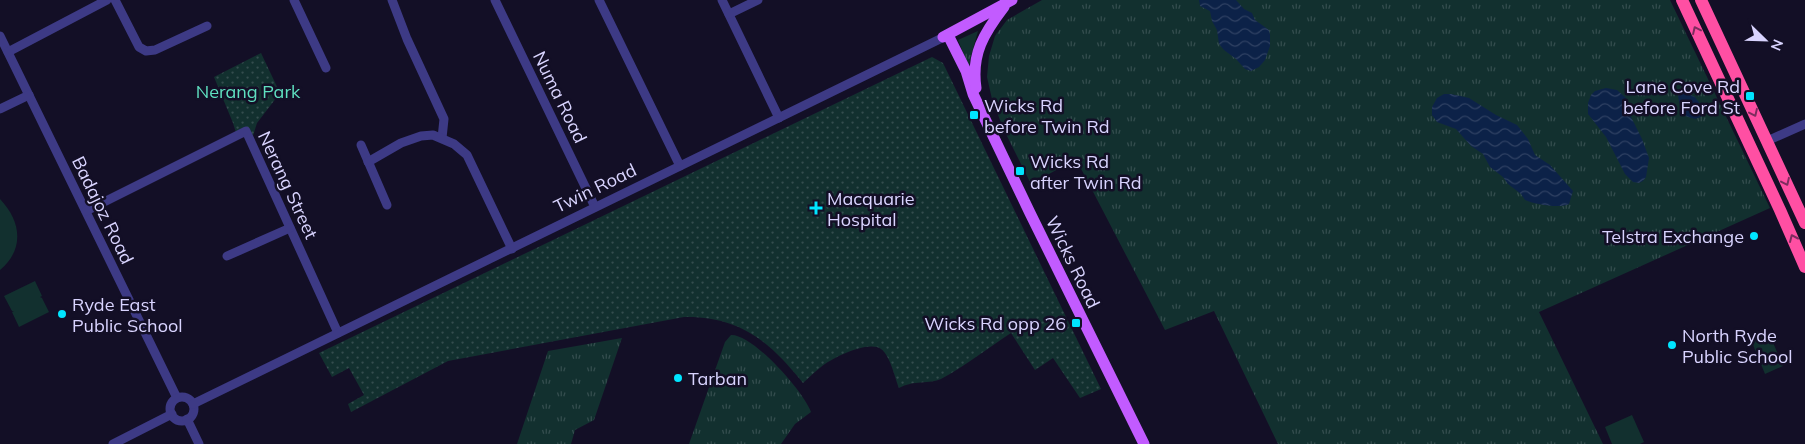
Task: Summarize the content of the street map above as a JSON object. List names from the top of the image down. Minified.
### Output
{"streets":{"main road":["Twin Road","Wicks Road"],"street":["Numa Road","Nerang Street","Badajoz Road"]},"crossings":[["Numa Road","Twin Road"],["Nerang Street","Twin Road"],["Nerang Street","Badajoz Road"],["Twin Road","Badajoz Road"],["Twin Road","Wicks Road"]],"parks":["Nerang Park"],"places":{"transit":["Lane Cove Rd before Ford St","Wicks Rd before Twin Rd","Wicks Rd after Twin Rd","Wicks Rd opp 26"],"health":["Macquarie Hospital"],"other":["Telstra Exchange","Ryde East Public School","North Ryde Public School","Tarban"]},"north":"bottom right"}
